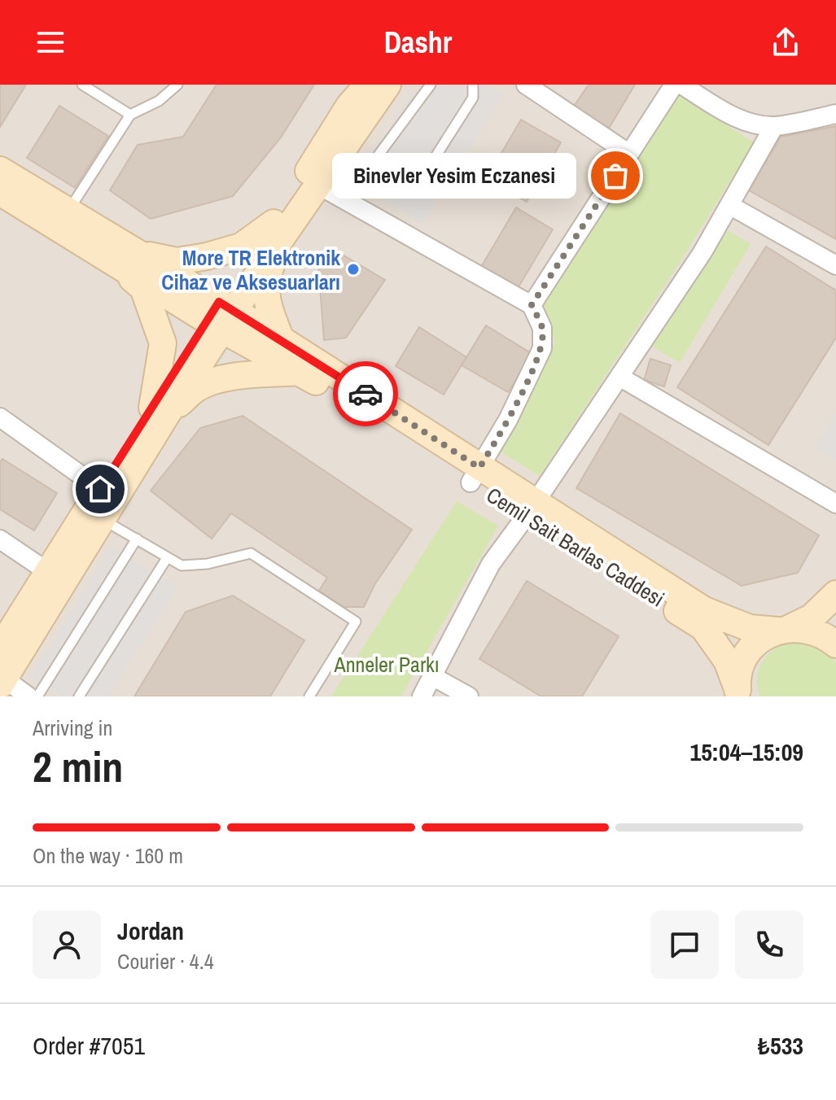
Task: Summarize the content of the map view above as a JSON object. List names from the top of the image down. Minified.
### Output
{"streets":{"street":["Cemil Sait Barlas Caddesi"]},"parks":["Anneler Parkı"],"places":["Binevler Yesim Eczanesi","More TR Elektronik Cihaz ve Aksesuarları"],"page":{"header":"Dashr","bubble":"Binevler Yesim Eczanesi","heading":["2 min","Arriving in","15:04–15:09"],"panel":["Jordan","Courier · 4.4","Order #7051","₺533"],"bar":"On the way · 160 m"}}
